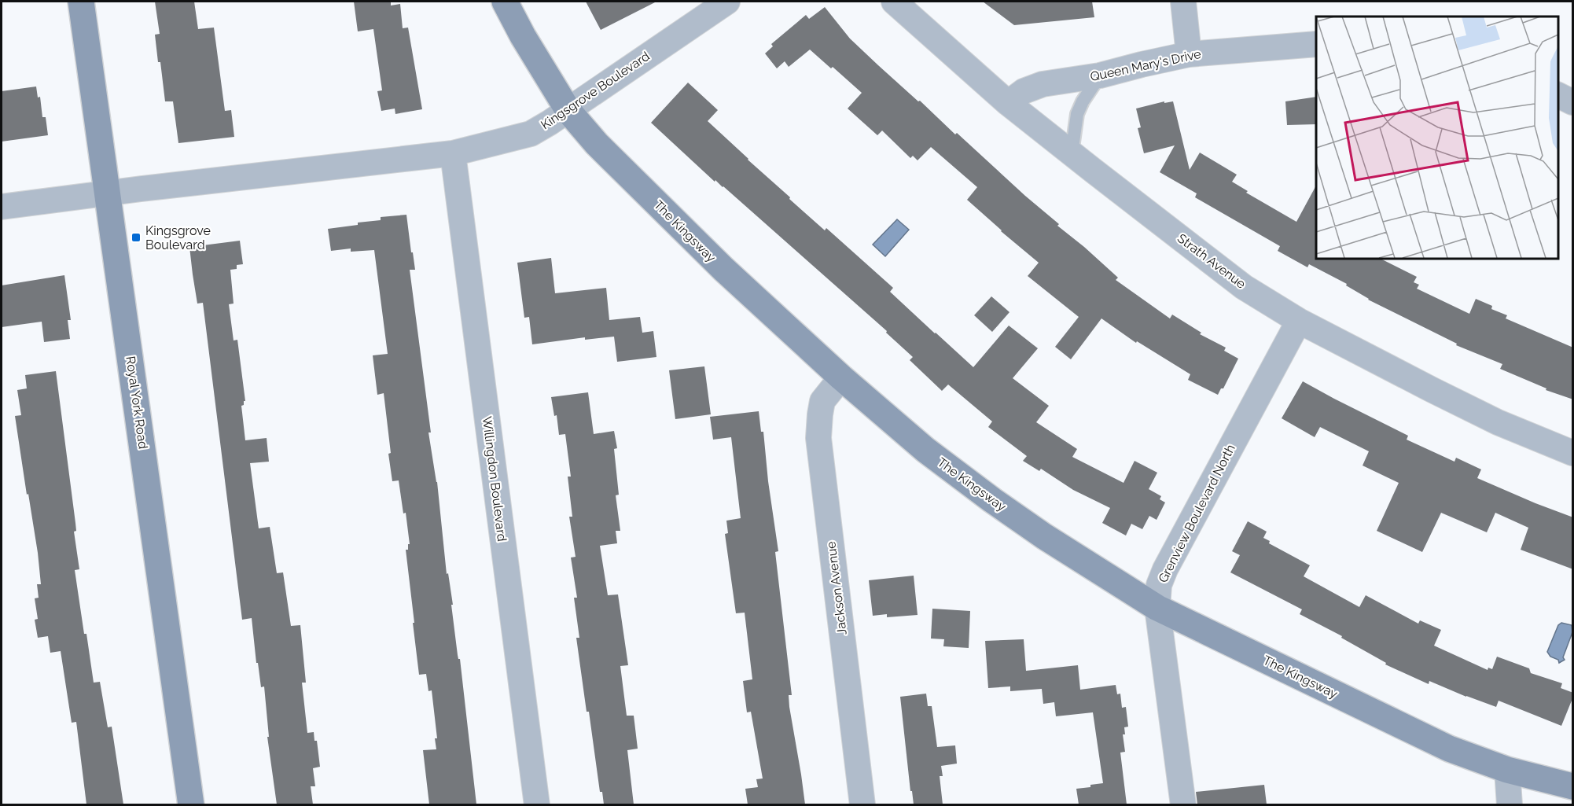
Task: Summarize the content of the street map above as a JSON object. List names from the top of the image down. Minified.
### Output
{"streets":{"street":["Queen Mary's Drive","Kingsgrove Boulevard","The Kingsway","Strath Avenue","Royal York Road","Willingdon Boulevard","Grenview Boulevard North","Jackson Avenue"]},"crossings":[["Queen Mary's Drive","Strath Avenue"],["Kingsgrove Boulevard","The Kingsway"],["Kingsgrove Boulevard","Royal York Road"],["Kingsgrove Boulevard","Willingdon Boulevard"],["The Kingsway","Grenview Boulevard North"],["The Kingsway","Jackson Avenue"],["Strath Avenue","Grenview Boulevard North"]],"places":{"transit":["Kingsgrove Boulevard"]}}
